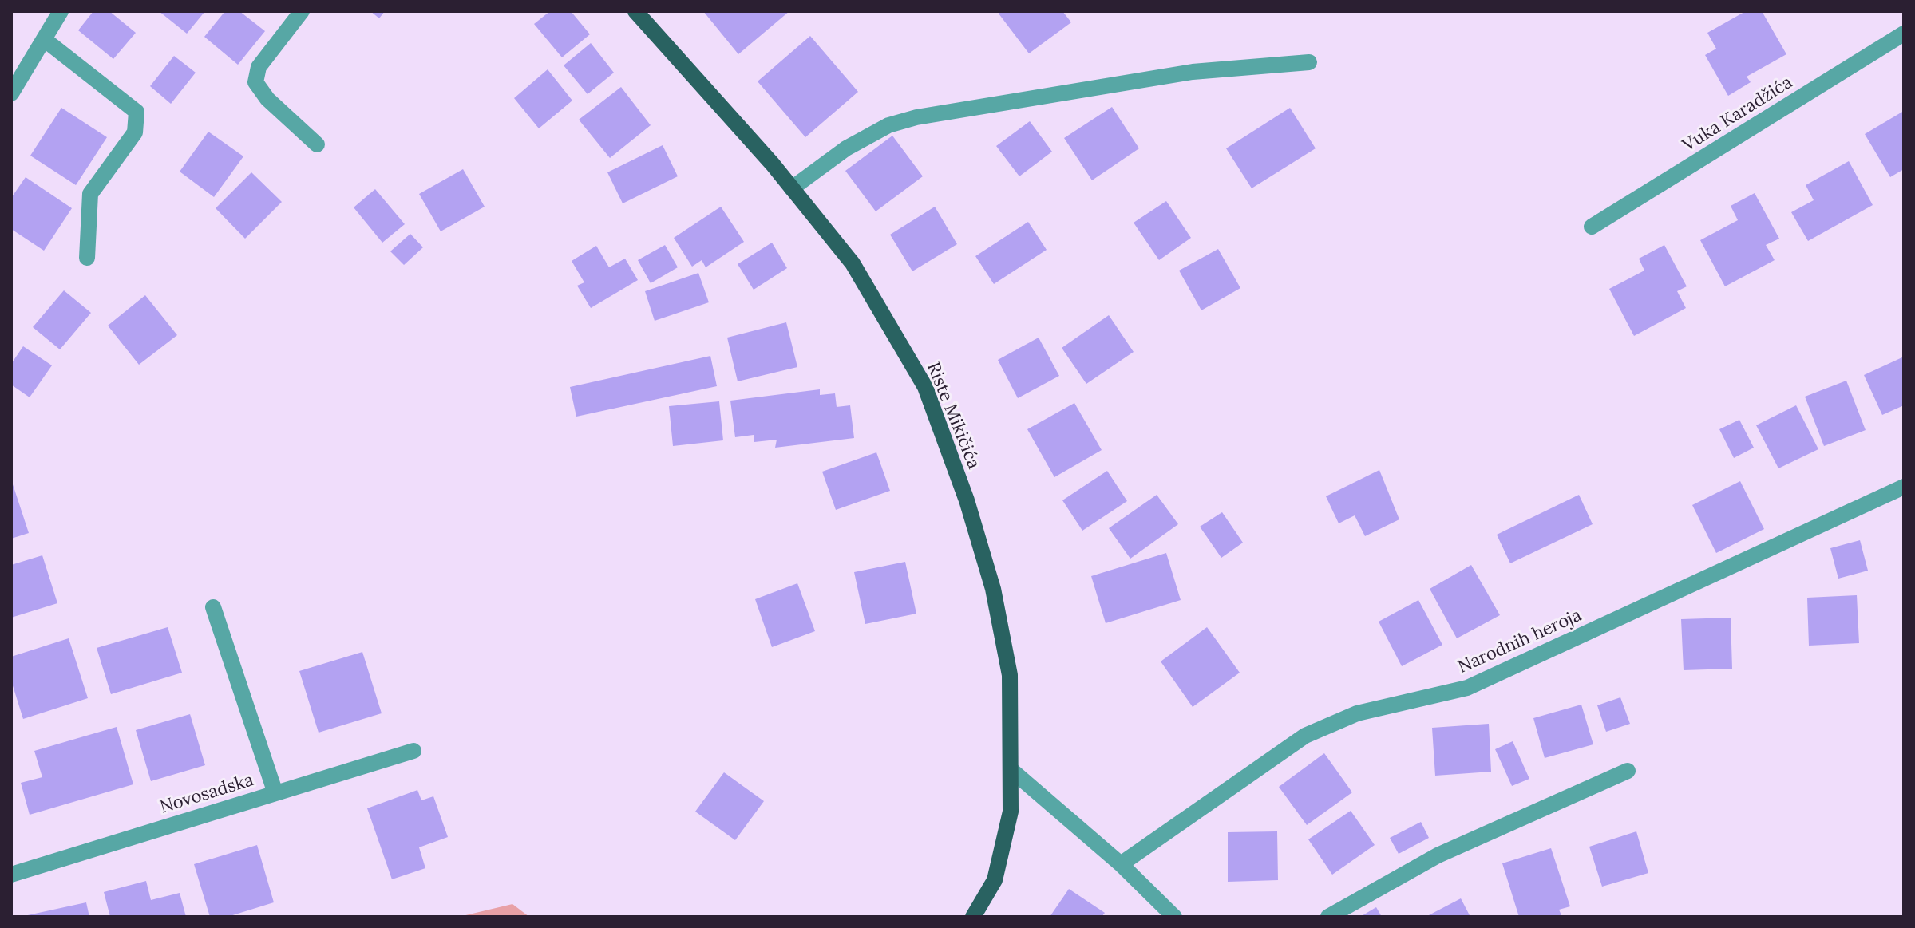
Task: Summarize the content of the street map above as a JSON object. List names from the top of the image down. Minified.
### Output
{"streets":{"main road":["Riste Mikičića"],"street":["Vuka Karadžića","Narodnih heroja","Novosadska"]}}
